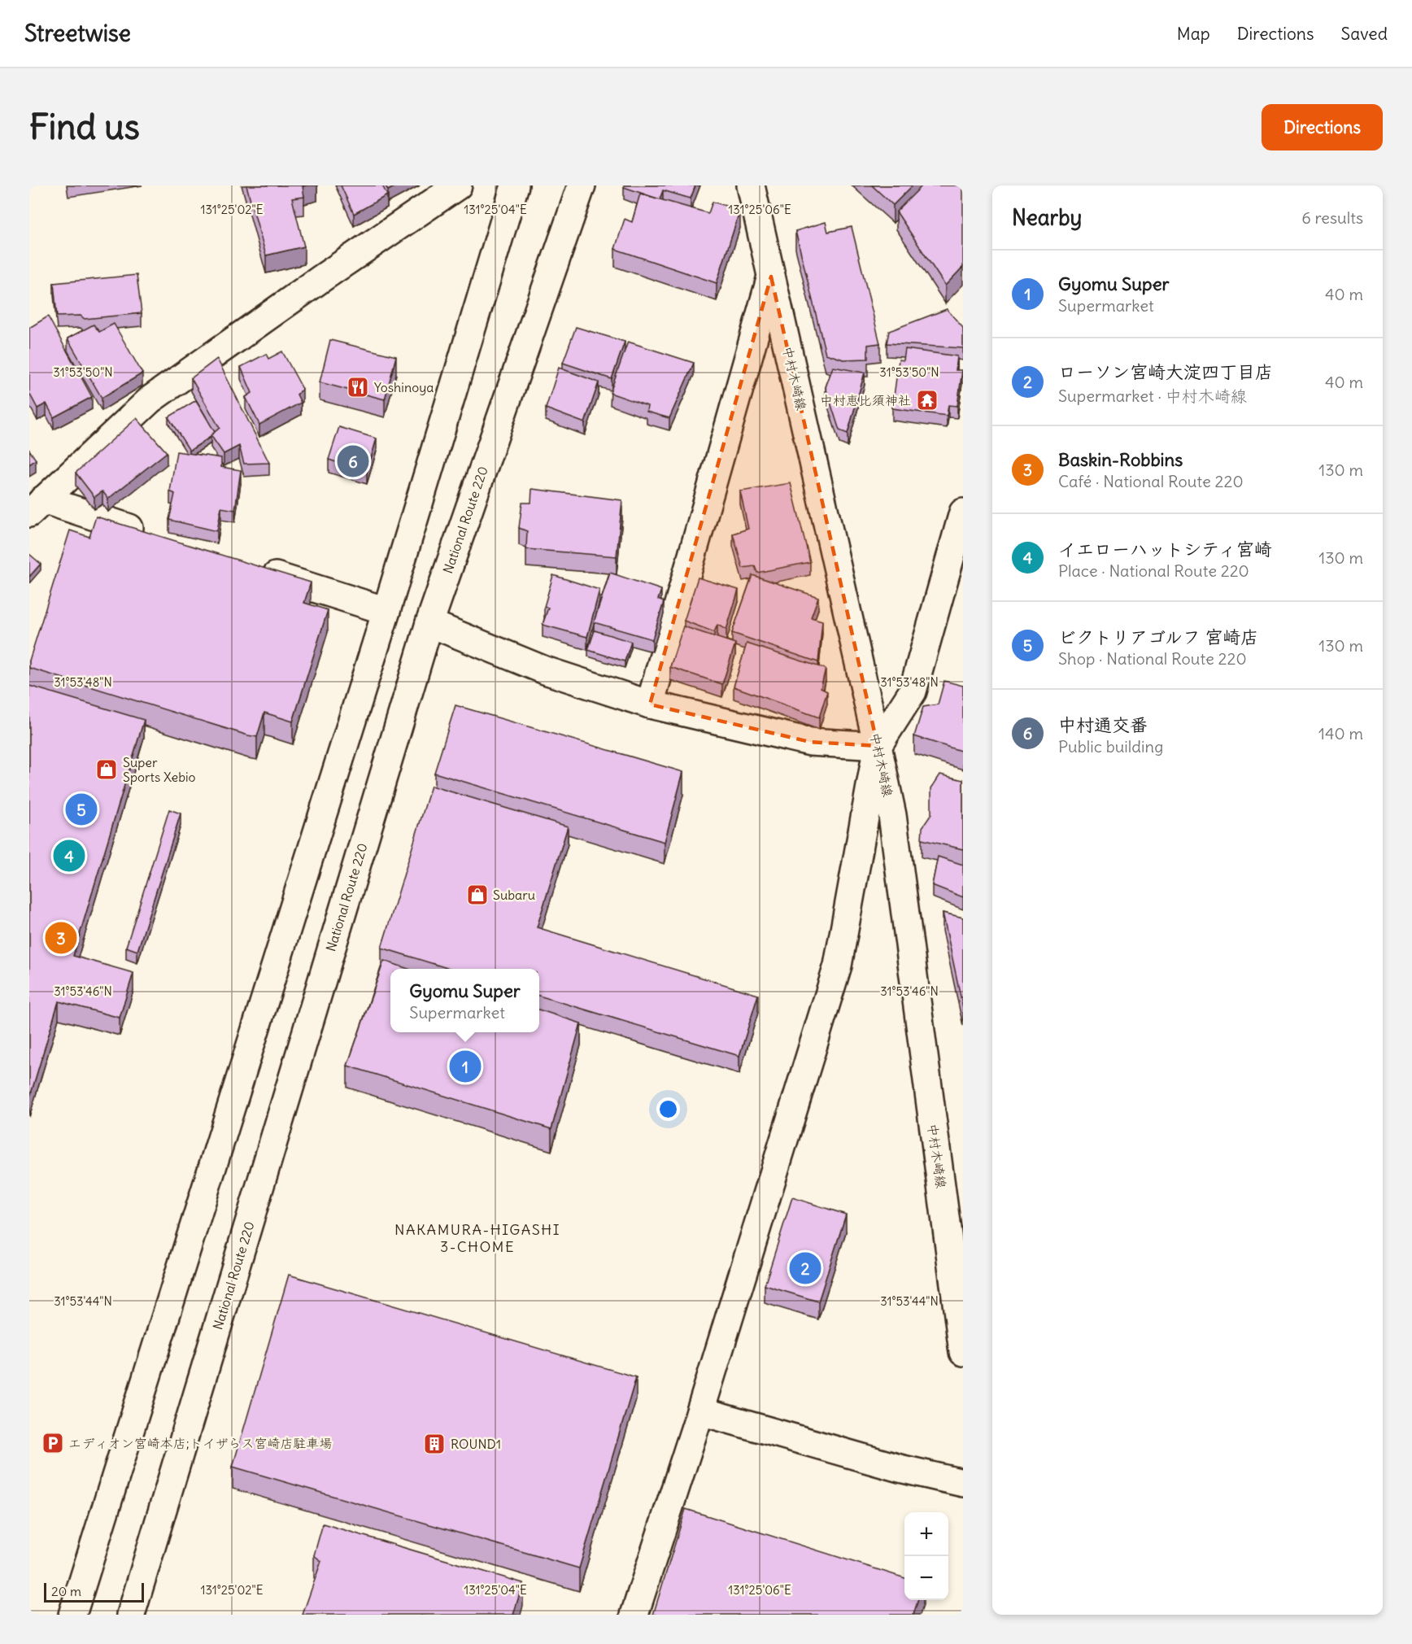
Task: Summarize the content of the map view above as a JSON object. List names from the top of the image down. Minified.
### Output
{"streets":{"main road":["中村木崎線","National Route 220"]},"districts":["NAKAMURA-HIGASHI 3-CHOME"],"places":{"restaurant":["Yoshinoya"],"temple":["中村恵比須神社"],"shop":["Super Sports Xebio","Subaru"],"parking":["エディオン宮崎本店;トイザらス宮崎店駐車場"],"building":["ROUND1"]},"scale_bar":"20 m","page":{"header":"Streetwise","nav":["Map","Directions","Saved"],"buttons":"Directions","title":"Find us","heading":["Nearby","6 results"],"list":[{"mark":"1","name":"Gyomu Super","note":"Supermarket","value":"40 m"},{"mark":"2","name":"ローソン宮崎大淀四丁目店","note":"Supermarket · 中村木崎線","value":"40 m"},{"mark":"3","name":"Baskin-Robbins","note":"Café · National Route 220","value":"130 m"},{"mark":"4","name":"イエローハットシティ宮崎","note":"Place · National Route 220","value":"130 m"},{"mark":"5","name":"ビクトリアゴルフ 宮崎店","note":"Shop · National Route 220","value":"130 m"},{"mark":"6","name":"中村通交番","note":"Public building","value":"140 m"}],"pins":["6","5","4","3","1","2"],"popup":["Gyomu Super","Supermarket"],"map_buttons":["+","−"],"scale":"20 m"},"coordinates":["131°25'02\"E","131°25'04\"E","131°25'06\"E","31°53'50\"N","31°53'48\"N","31°53'46\"N","31°53'44\"N"]}
